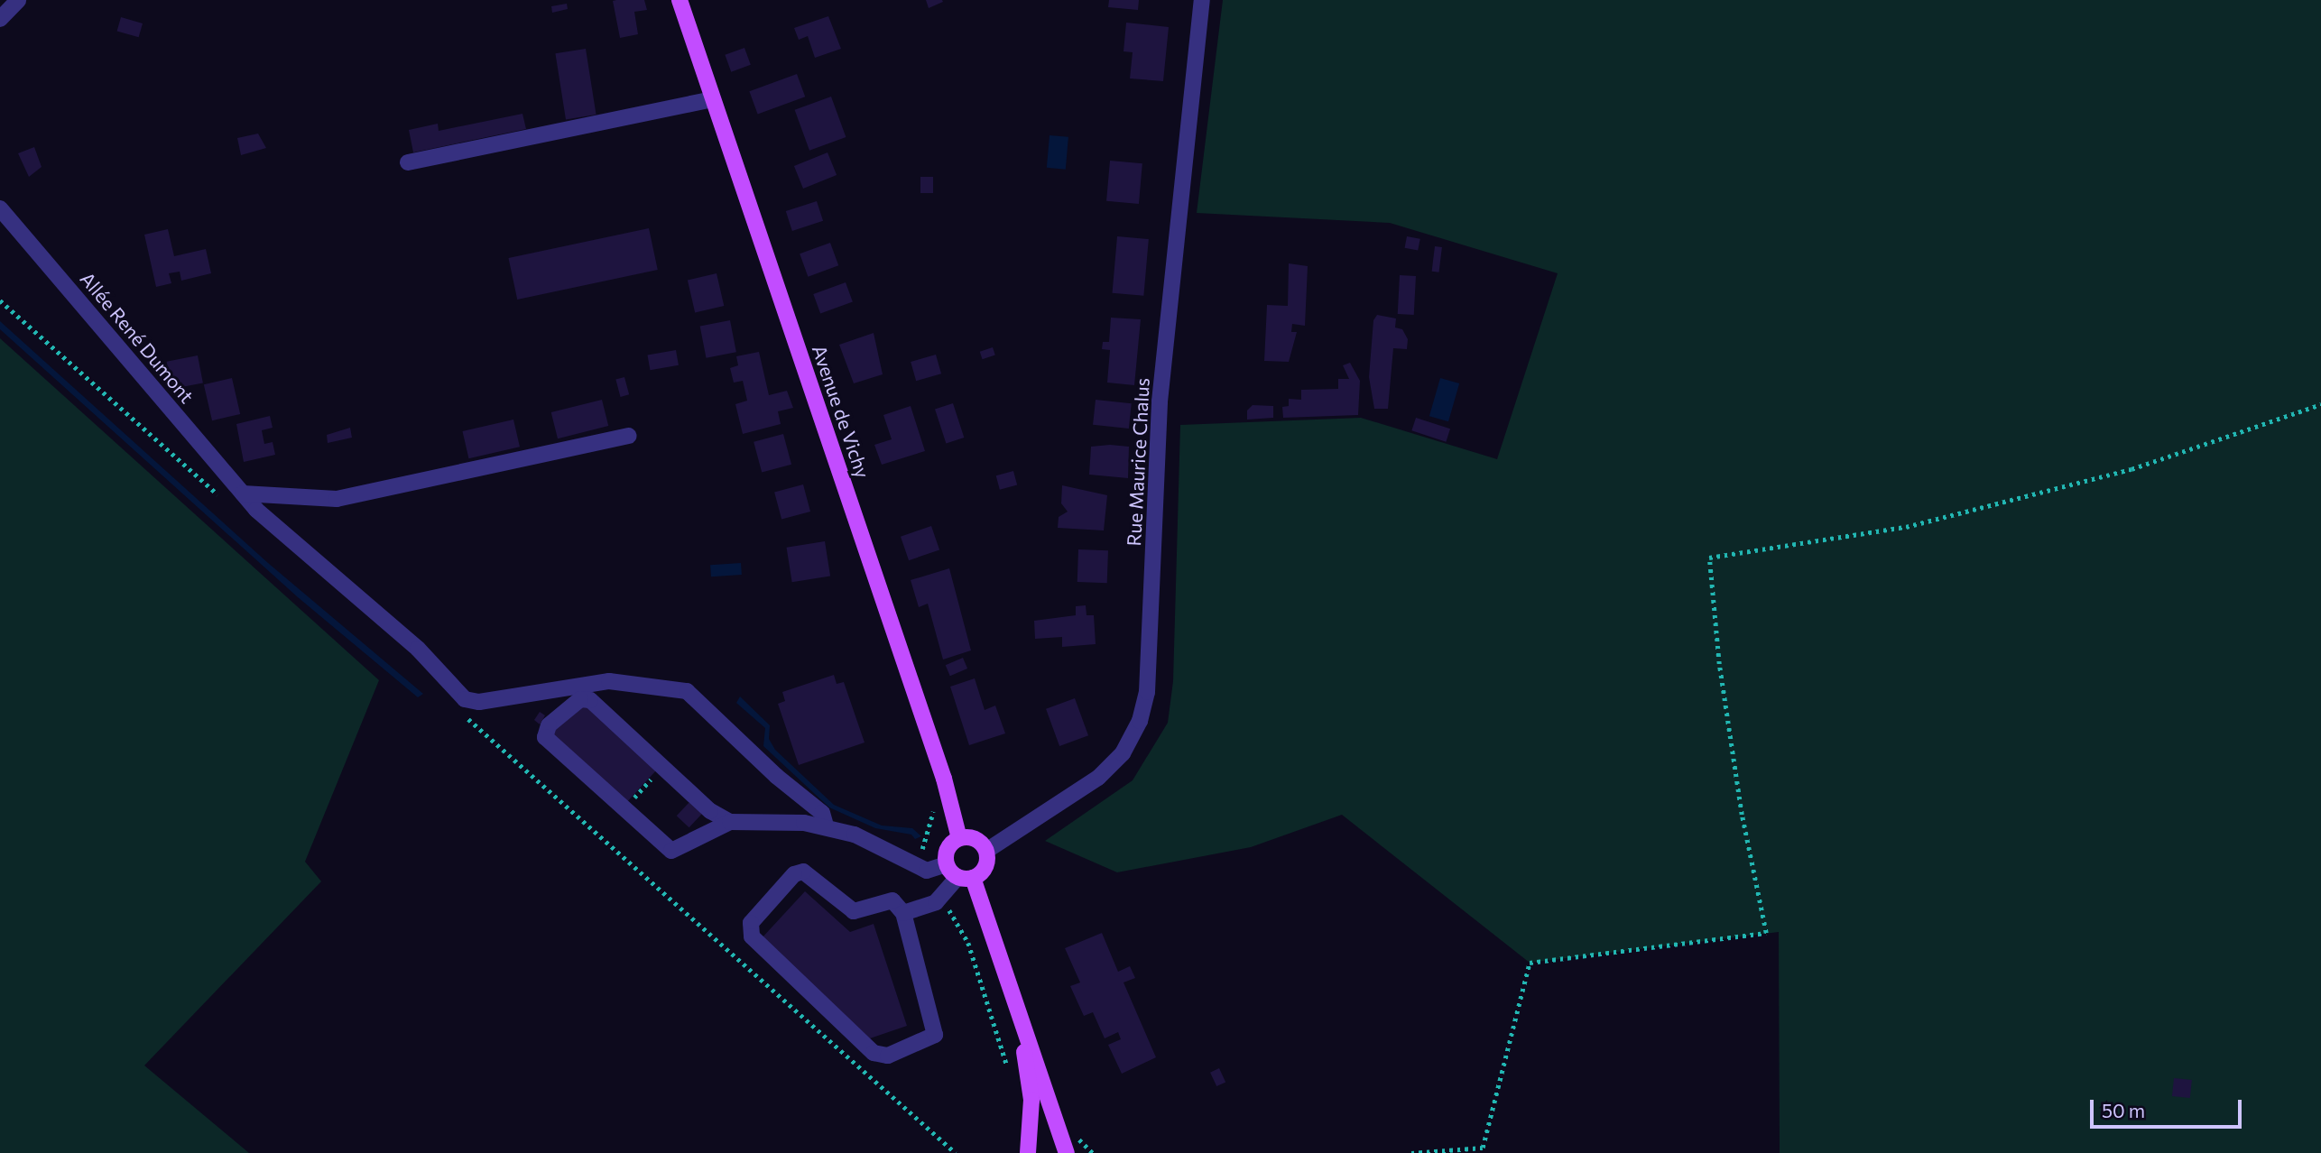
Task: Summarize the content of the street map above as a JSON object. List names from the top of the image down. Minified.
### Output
{"streets":{"main road":["Avenue de Vichy"],"street":["Allée René Dumont","Rue Maurice Chalus"]},"crossings":[["Avenue de Vichy","Rue Maurice Chalus"]],"scale_bar":"50 m"}
